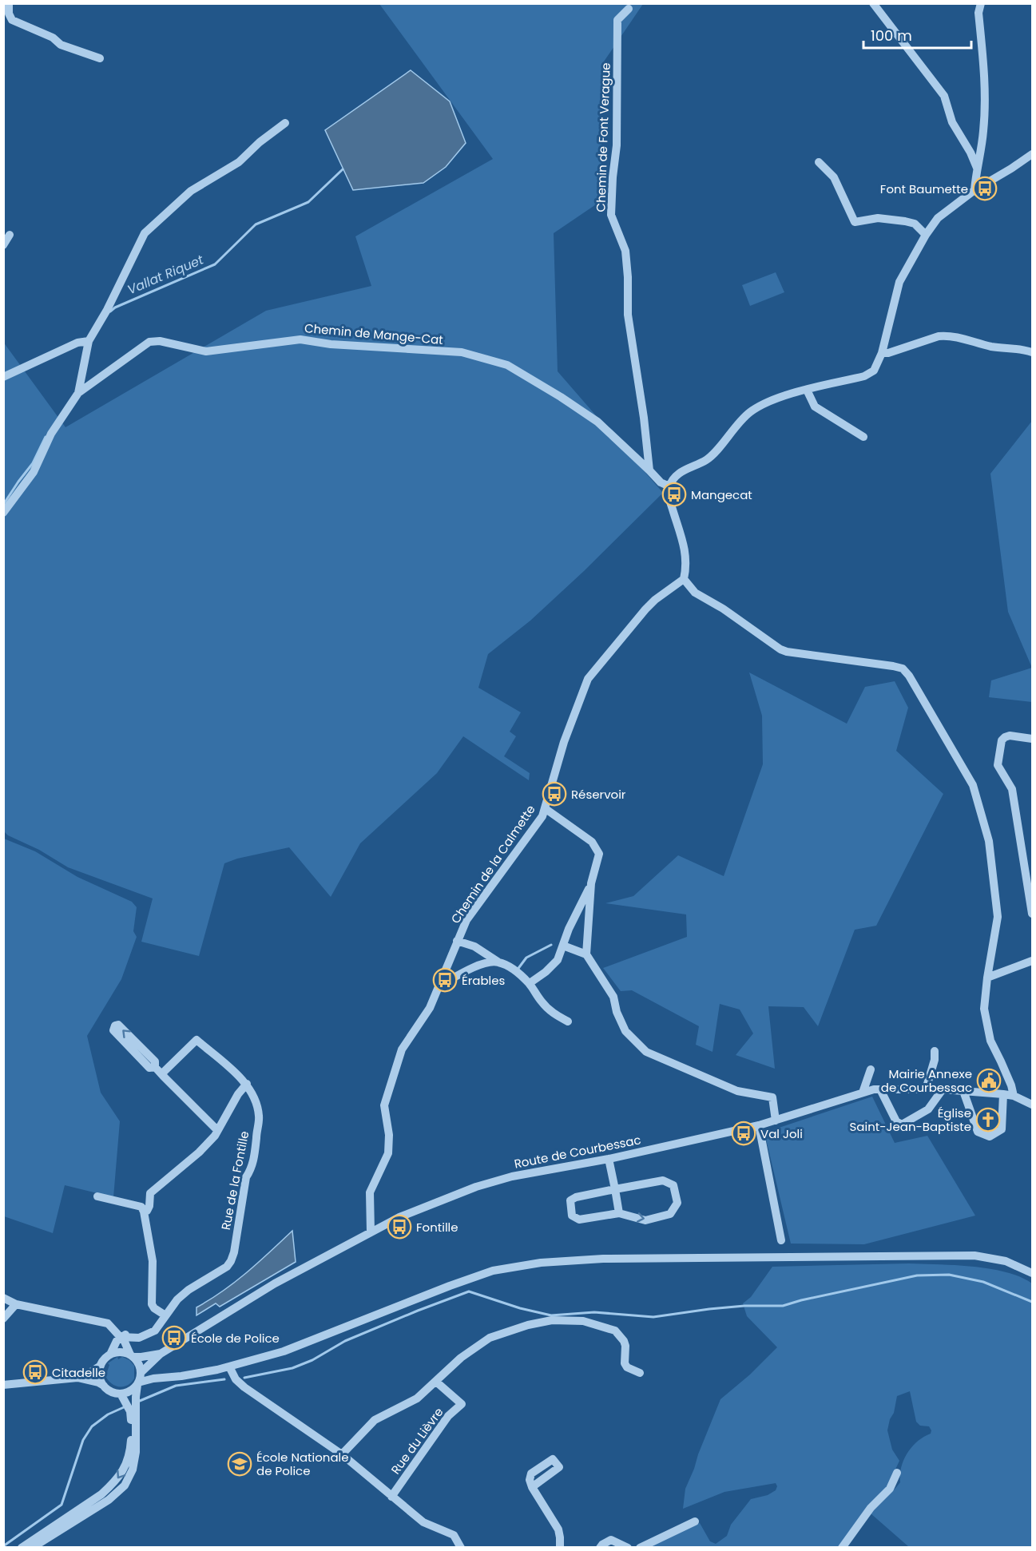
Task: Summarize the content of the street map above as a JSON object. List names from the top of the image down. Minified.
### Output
{"streets":{"street":["Chemin de Font Verague","Chemin de Mange-Cat","Chemin de la Calmette","Route de Courbessac","Rue de la Fontille","Rue du Lièvre"]},"crossings":[["Chemin de Font Verague","Chemin de Mange-Cat"],["Chemin de la Calmette","Route de Courbessac"]],"water":["Vallat Riquet"],"places":{"bus stop":["Font Baumette","Mangecat","Réservoir","Érables","Val Joli","Fontille","École de Police","Citadelle"],"public building":["Mairie Annexe de Courbessac"],"church":["Église Saint-Jean-Baptiste"],"school or university":["École Nationale de Police"]},"scale_bar":"100 m"}
